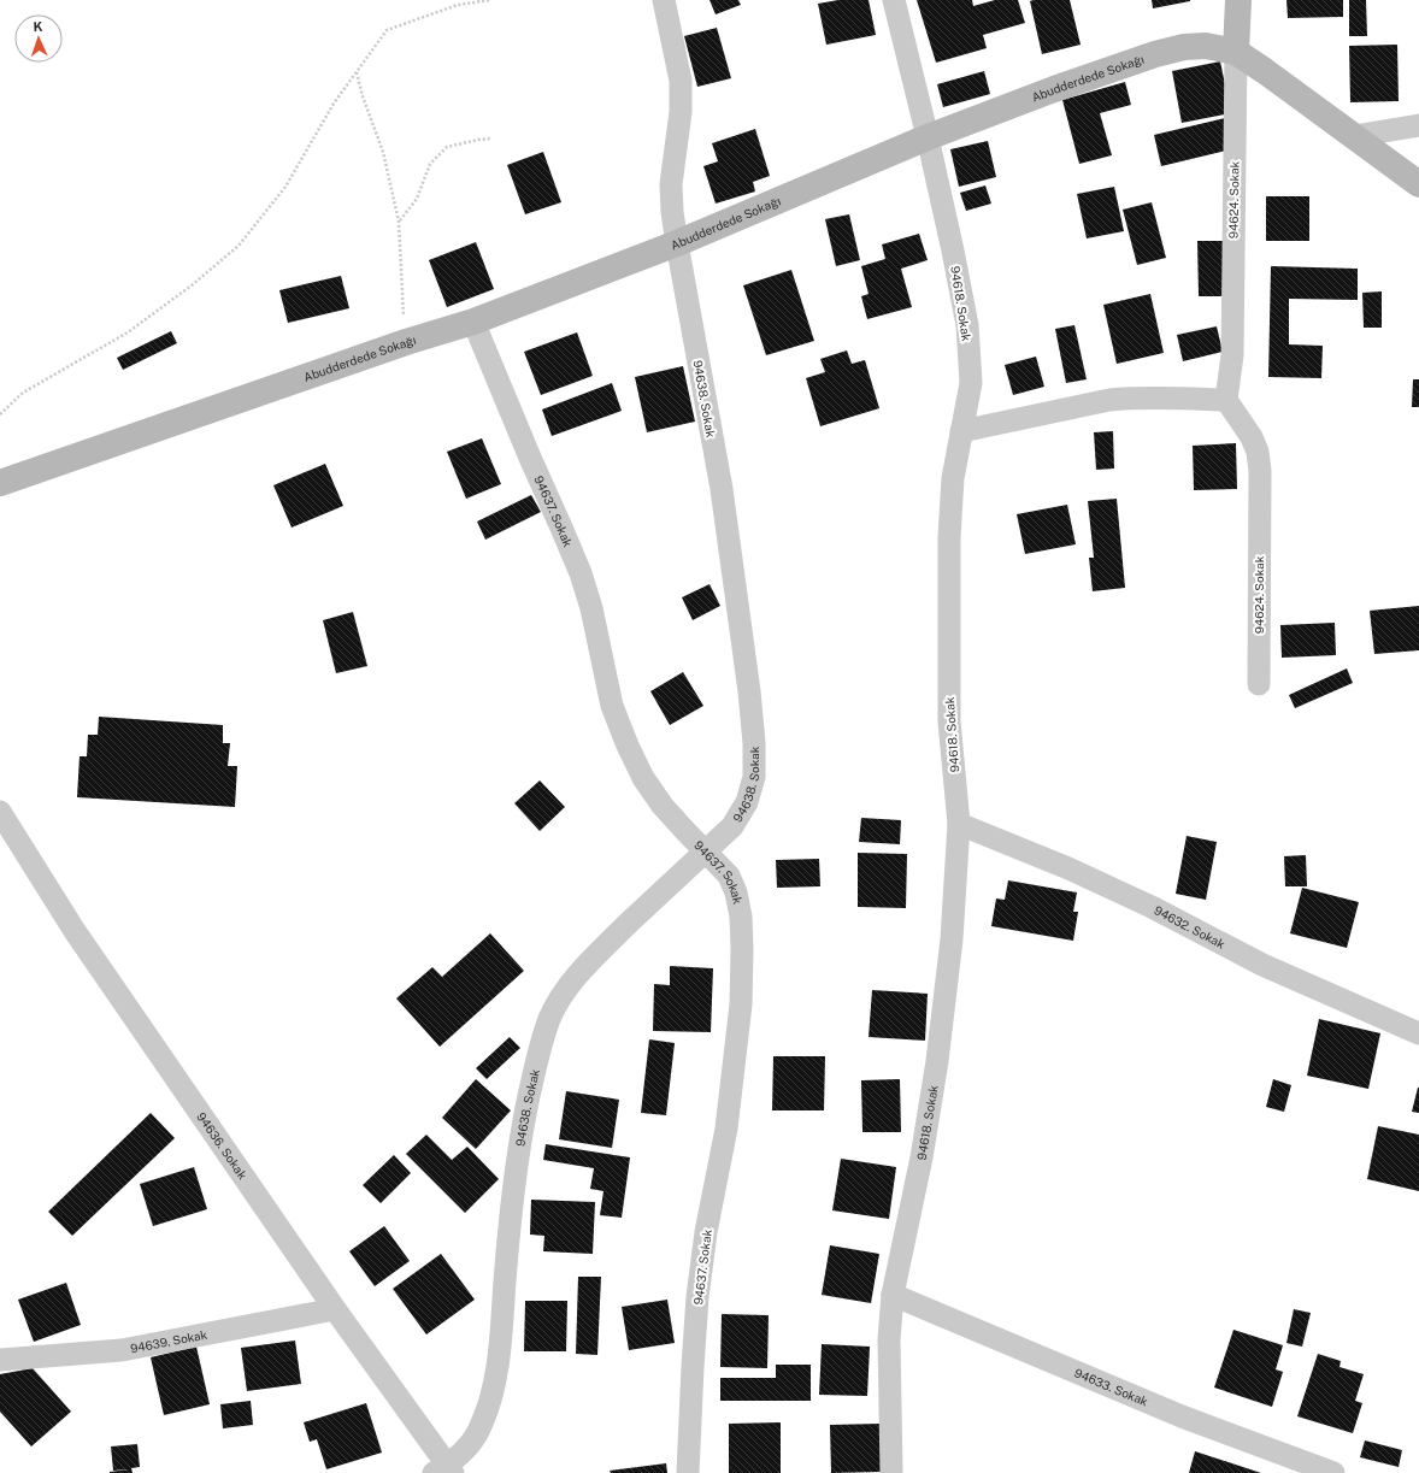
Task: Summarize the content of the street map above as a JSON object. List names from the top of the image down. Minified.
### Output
{"streets":{"street":["Abudderdede Sokağı","94624. Sokak","94618. Sokak","94638. Sokak","94637. Sokak","94632. Sokak","94636. Sokak","94639. Sokak","94633. Sokak"]},"crossings":[["Abudderdede Sokağı","94624. Sokak"],["Abudderdede Sokağı","94618. Sokak"],["Abudderdede Sokağı","94638. Sokak"],["Abudderdede Sokağı","94637. Sokak"],["94618. Sokak","94632. Sokak"],["94618. Sokak","94633. Sokak"],["94638. Sokak","94637. Sokak"],["94638. Sokak","94636. Sokak"],["94636. Sokak","94639. Sokak"]],"north":"top"}
